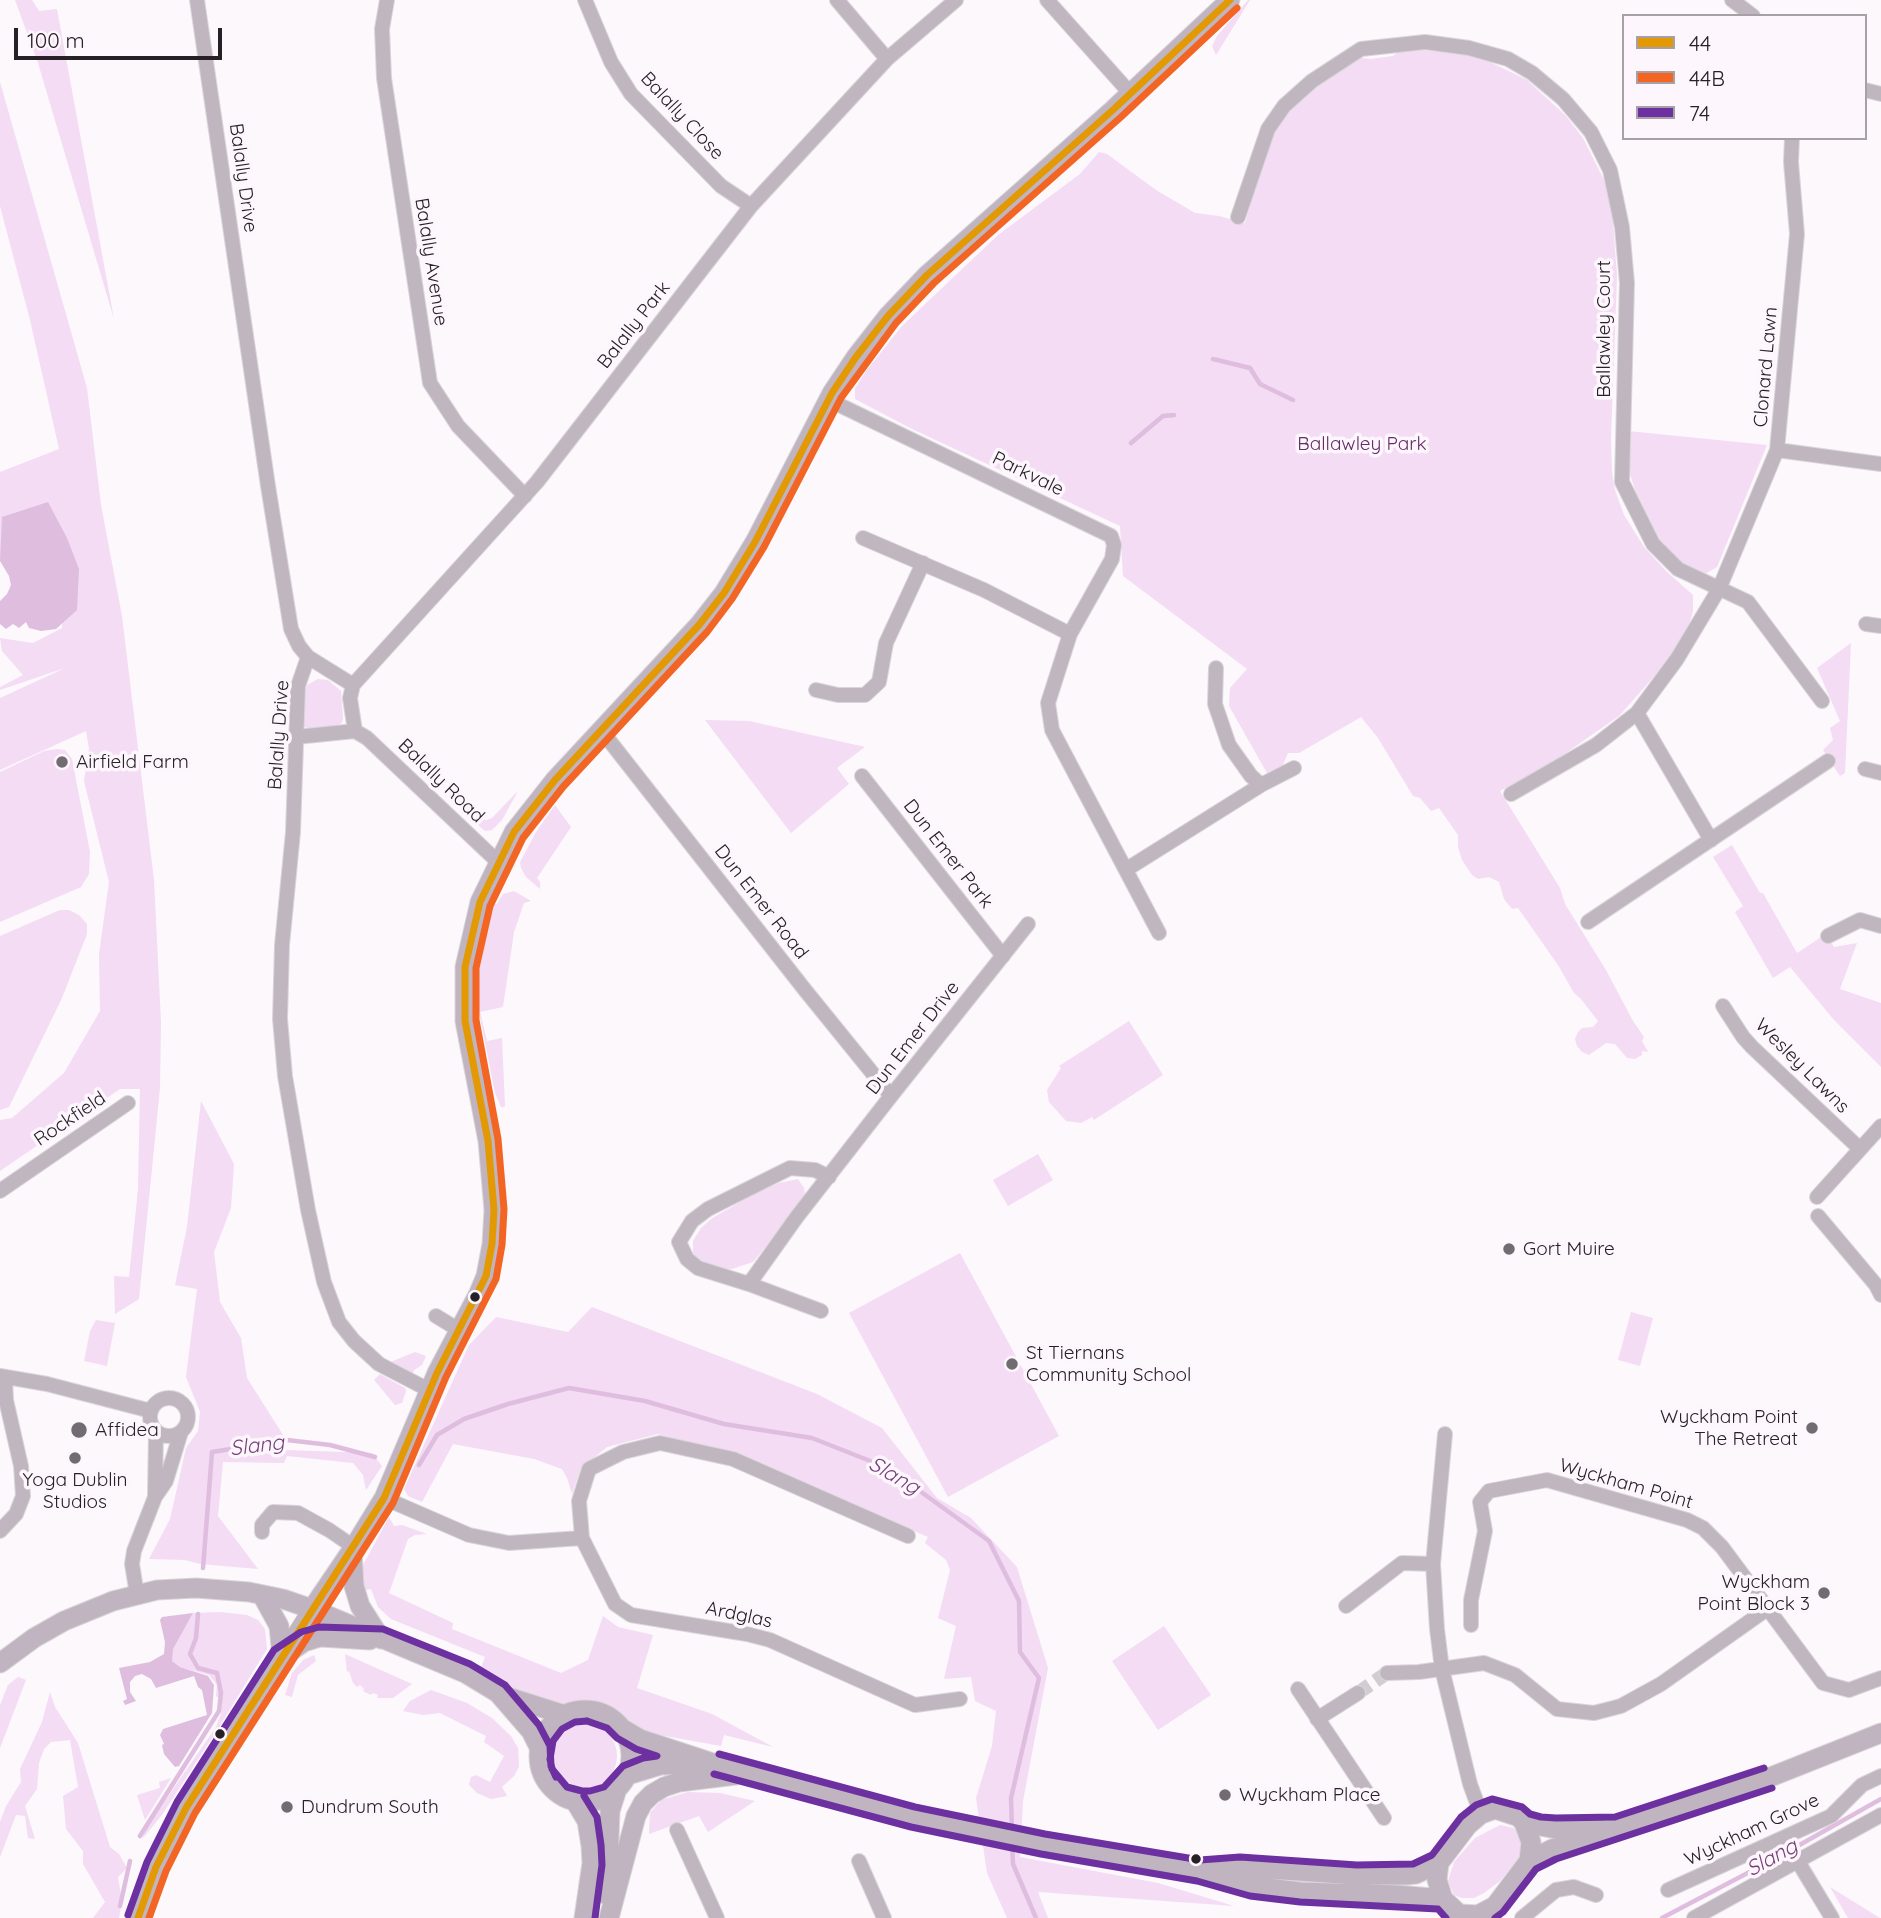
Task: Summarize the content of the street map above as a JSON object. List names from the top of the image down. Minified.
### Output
{"streets":{"street":["Balally Close","Balally Drive","Balally Avenue","Balally Park","Ballawley Court","Clonard Lawn","Parkvale","Balally Road","Dun Emer Park","Dun Emer Road","Dun Emer Drive","Wesley Lawns","Rockfield","Wyckham Point","Ardglas","Wyckham Grove"]},"crossings":[["Balally Close","Balally Park"],["Balally Avenue","Balally Park"],["Ballawley Court","Clonard Lawn"],["Dun Emer Park","Dun Emer Drive"],["Dun Emer Road","Dun Emer Drive"]],"water":["Slang"],"parks":["Ballawley Park"],"places":["Airfield Farm","Gort Muire","St Tiernans Community School","Wyckham Point The Retreat","Affidea","Yoga Dublin Studios","Wyckham Point Block 3","Wyckham Place","Dundrum South"],"lines":["transit line 44","transit line 44B","transit line 74"],"legend":["44","44B","74"],"scale_bar":"100 m"}
